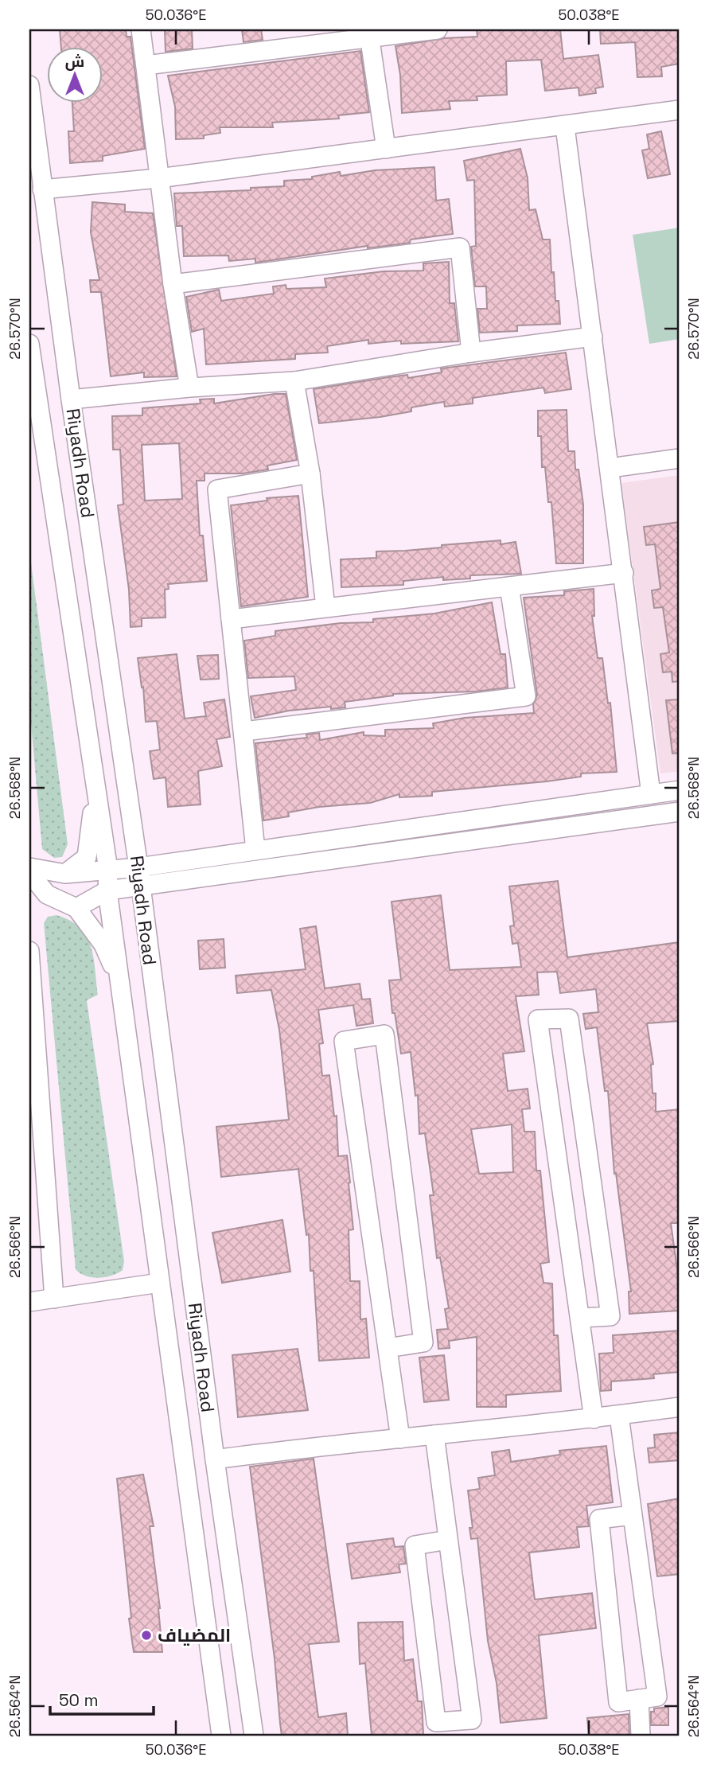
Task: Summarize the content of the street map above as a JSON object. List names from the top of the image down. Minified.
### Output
{"streets":{"street":["Riyadh Road"]},"places":["المضياف"],"scale_bar":"50 m","north":"top","coordinates":["50.036°E","50.038°E","26.570°N","26.568°N","26.566°N","26.564°N"]}
